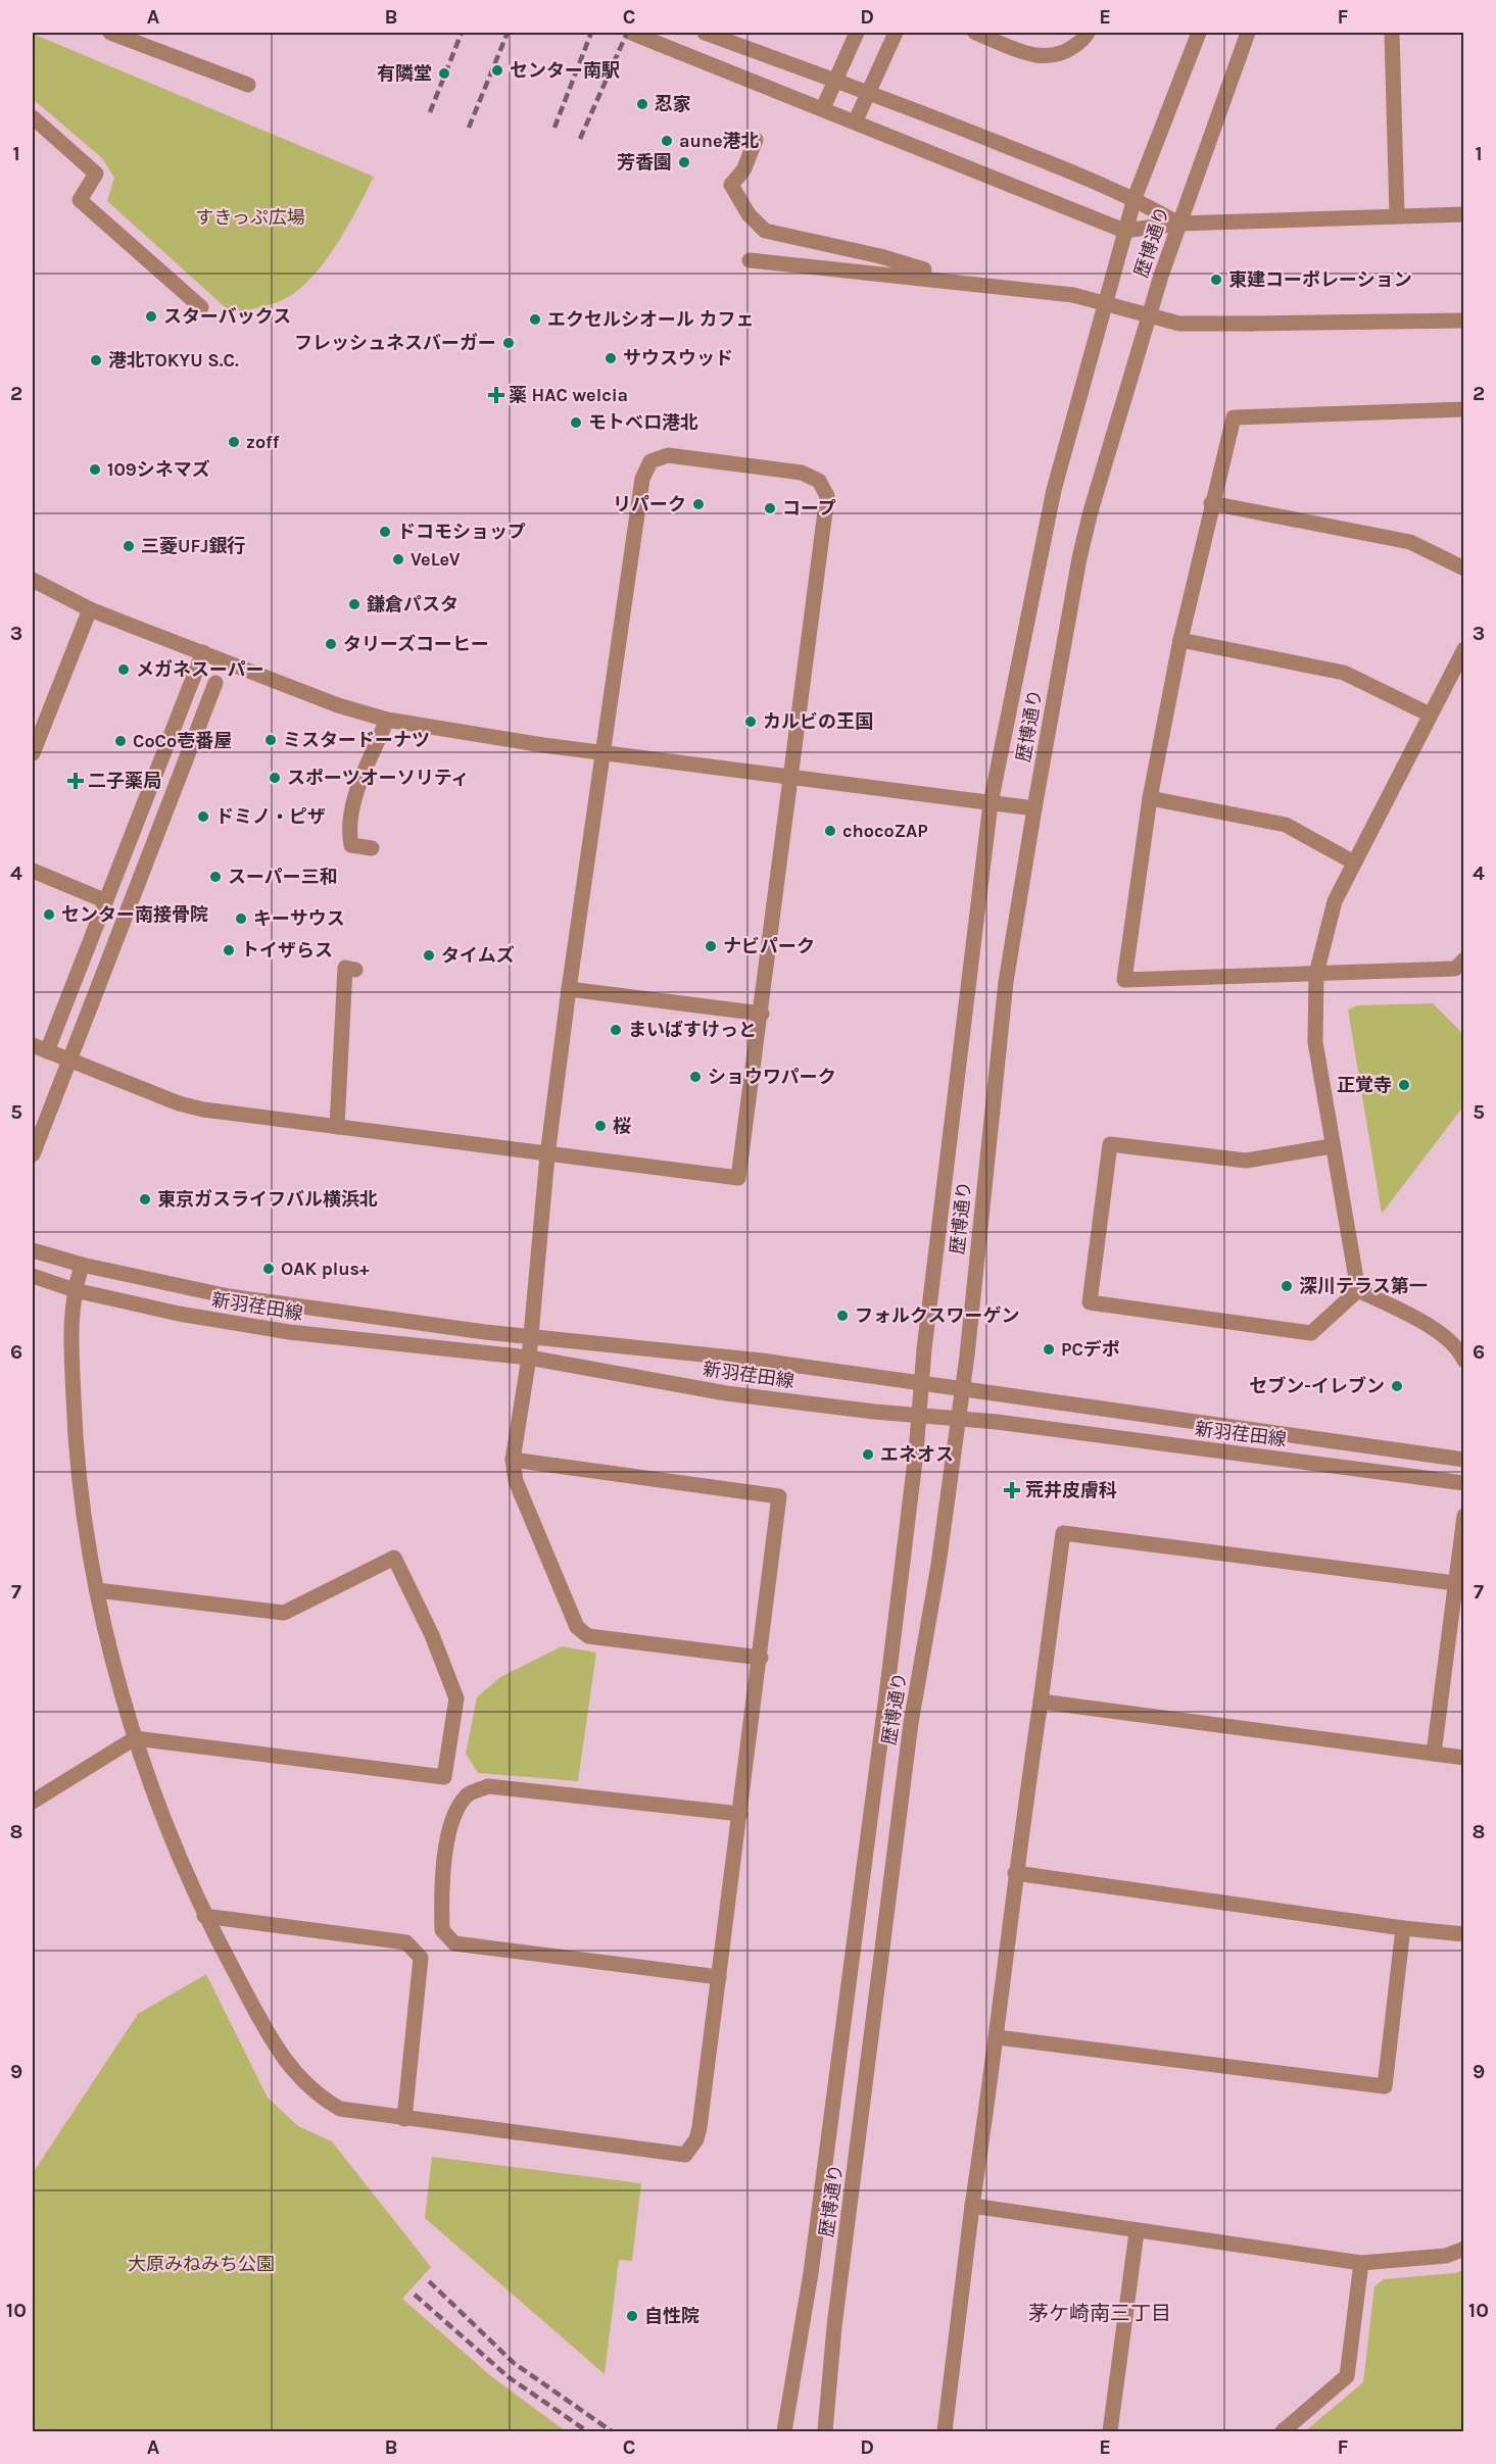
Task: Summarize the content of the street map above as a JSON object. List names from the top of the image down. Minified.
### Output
{"streets":{"street":["歴博通り","新羽荏田線"]},"crossings":[["歴博通り","新羽荏田線"]],"districts":["茅ケ崎南三丁目"],"parks":["すきっぷ広場","大原みねみち公園"],"places":{"other":["センター南駅","有隣堂","忍家","aune港北","芳香園","東建コーポレーション","スターバックス","エクセルシオール カフェ","フレッシュネスバーガー","サウスウッド","港北TOKYU S.C.","モトベロ港北","zoff","109シネマズ","リパーク","コープ","ドコモショップ","三菱UFJ銀行","VeLeV","鎌倉パスタ","タリーズコーヒー","メガネスーパー","カルビの王国","ミスタードーナツ","CoCo壱番屋","スポーツオーソリティ","ドミノ・ピザ","chocoZAP","スーパー三和","センター南接骨院","キーサウス","ナビパーク","トイザらス","タイムズ","まいばすけっと","ショウワパーク","正覚寺","桜","東京ガスライフバル横浜北","OAK plus+","深川テラス第一","フォルクスワーゲン","PCデポ","セブン-イレブン","エネオス","自性院"],"health":["薬 HAC welcia","二子薬局","荒井皮膚科"]},"grid":{"columns":["A","B","C","D","E","F"],"rows":["1","2","3","4","5","6","7","8","9","10"]}}
